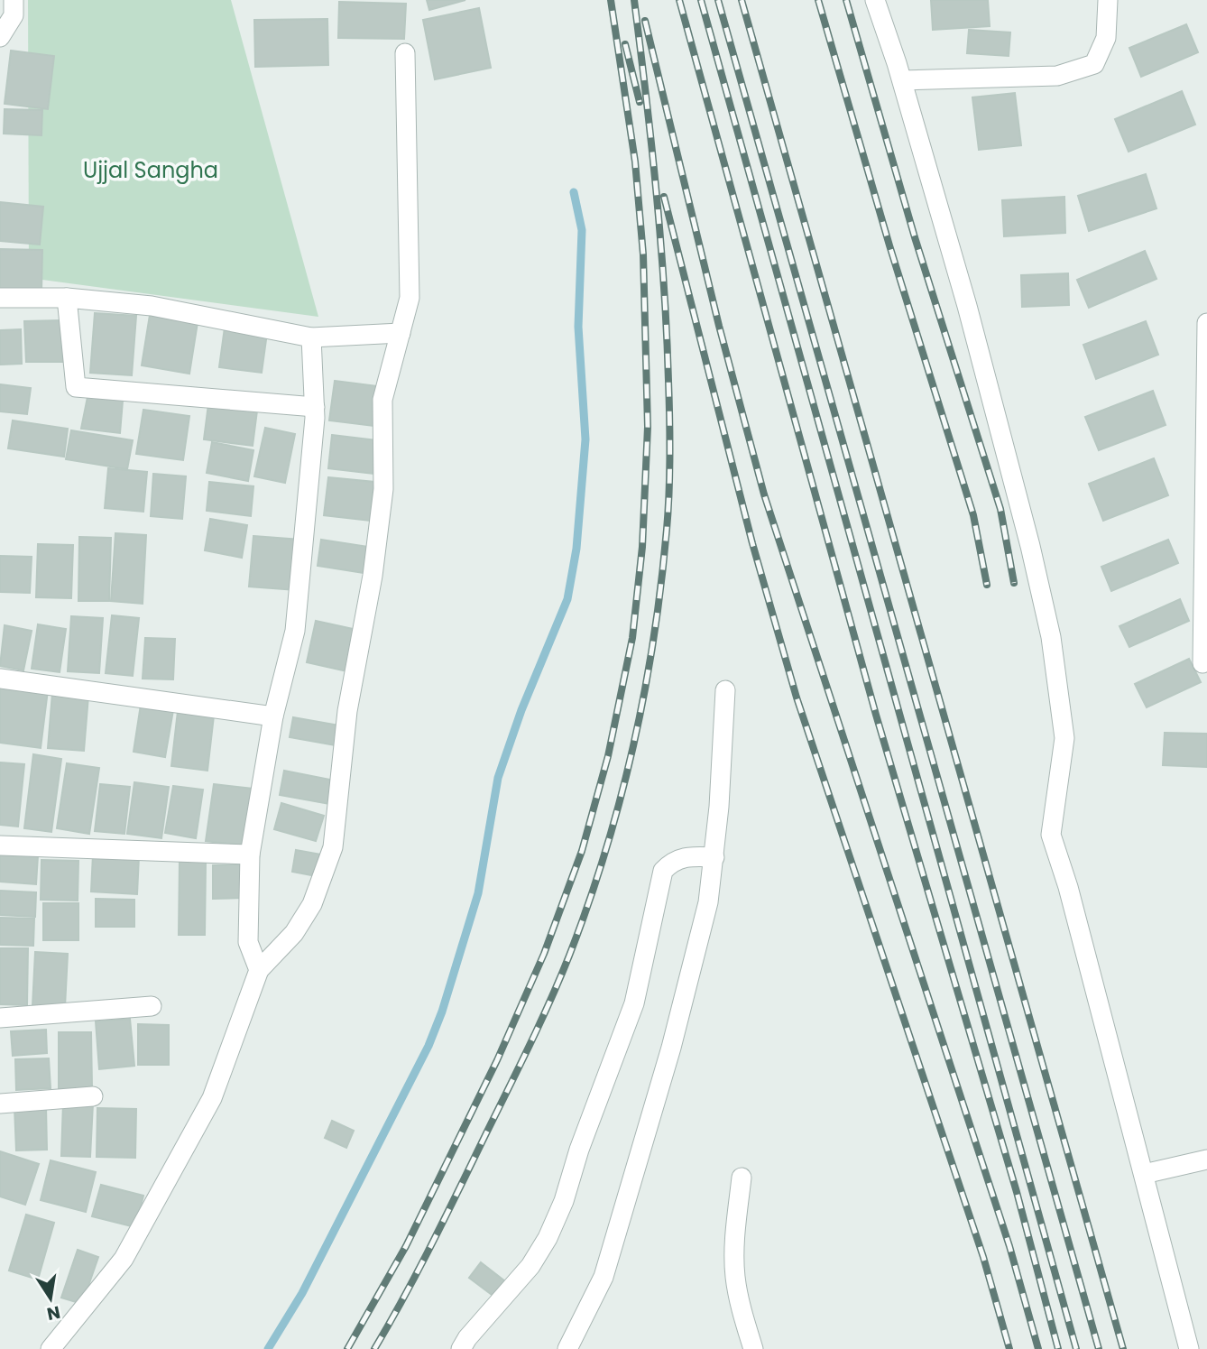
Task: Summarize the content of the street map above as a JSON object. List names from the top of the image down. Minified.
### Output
{"parks":["Ujjal Sangha"],"north":"bottom"}
